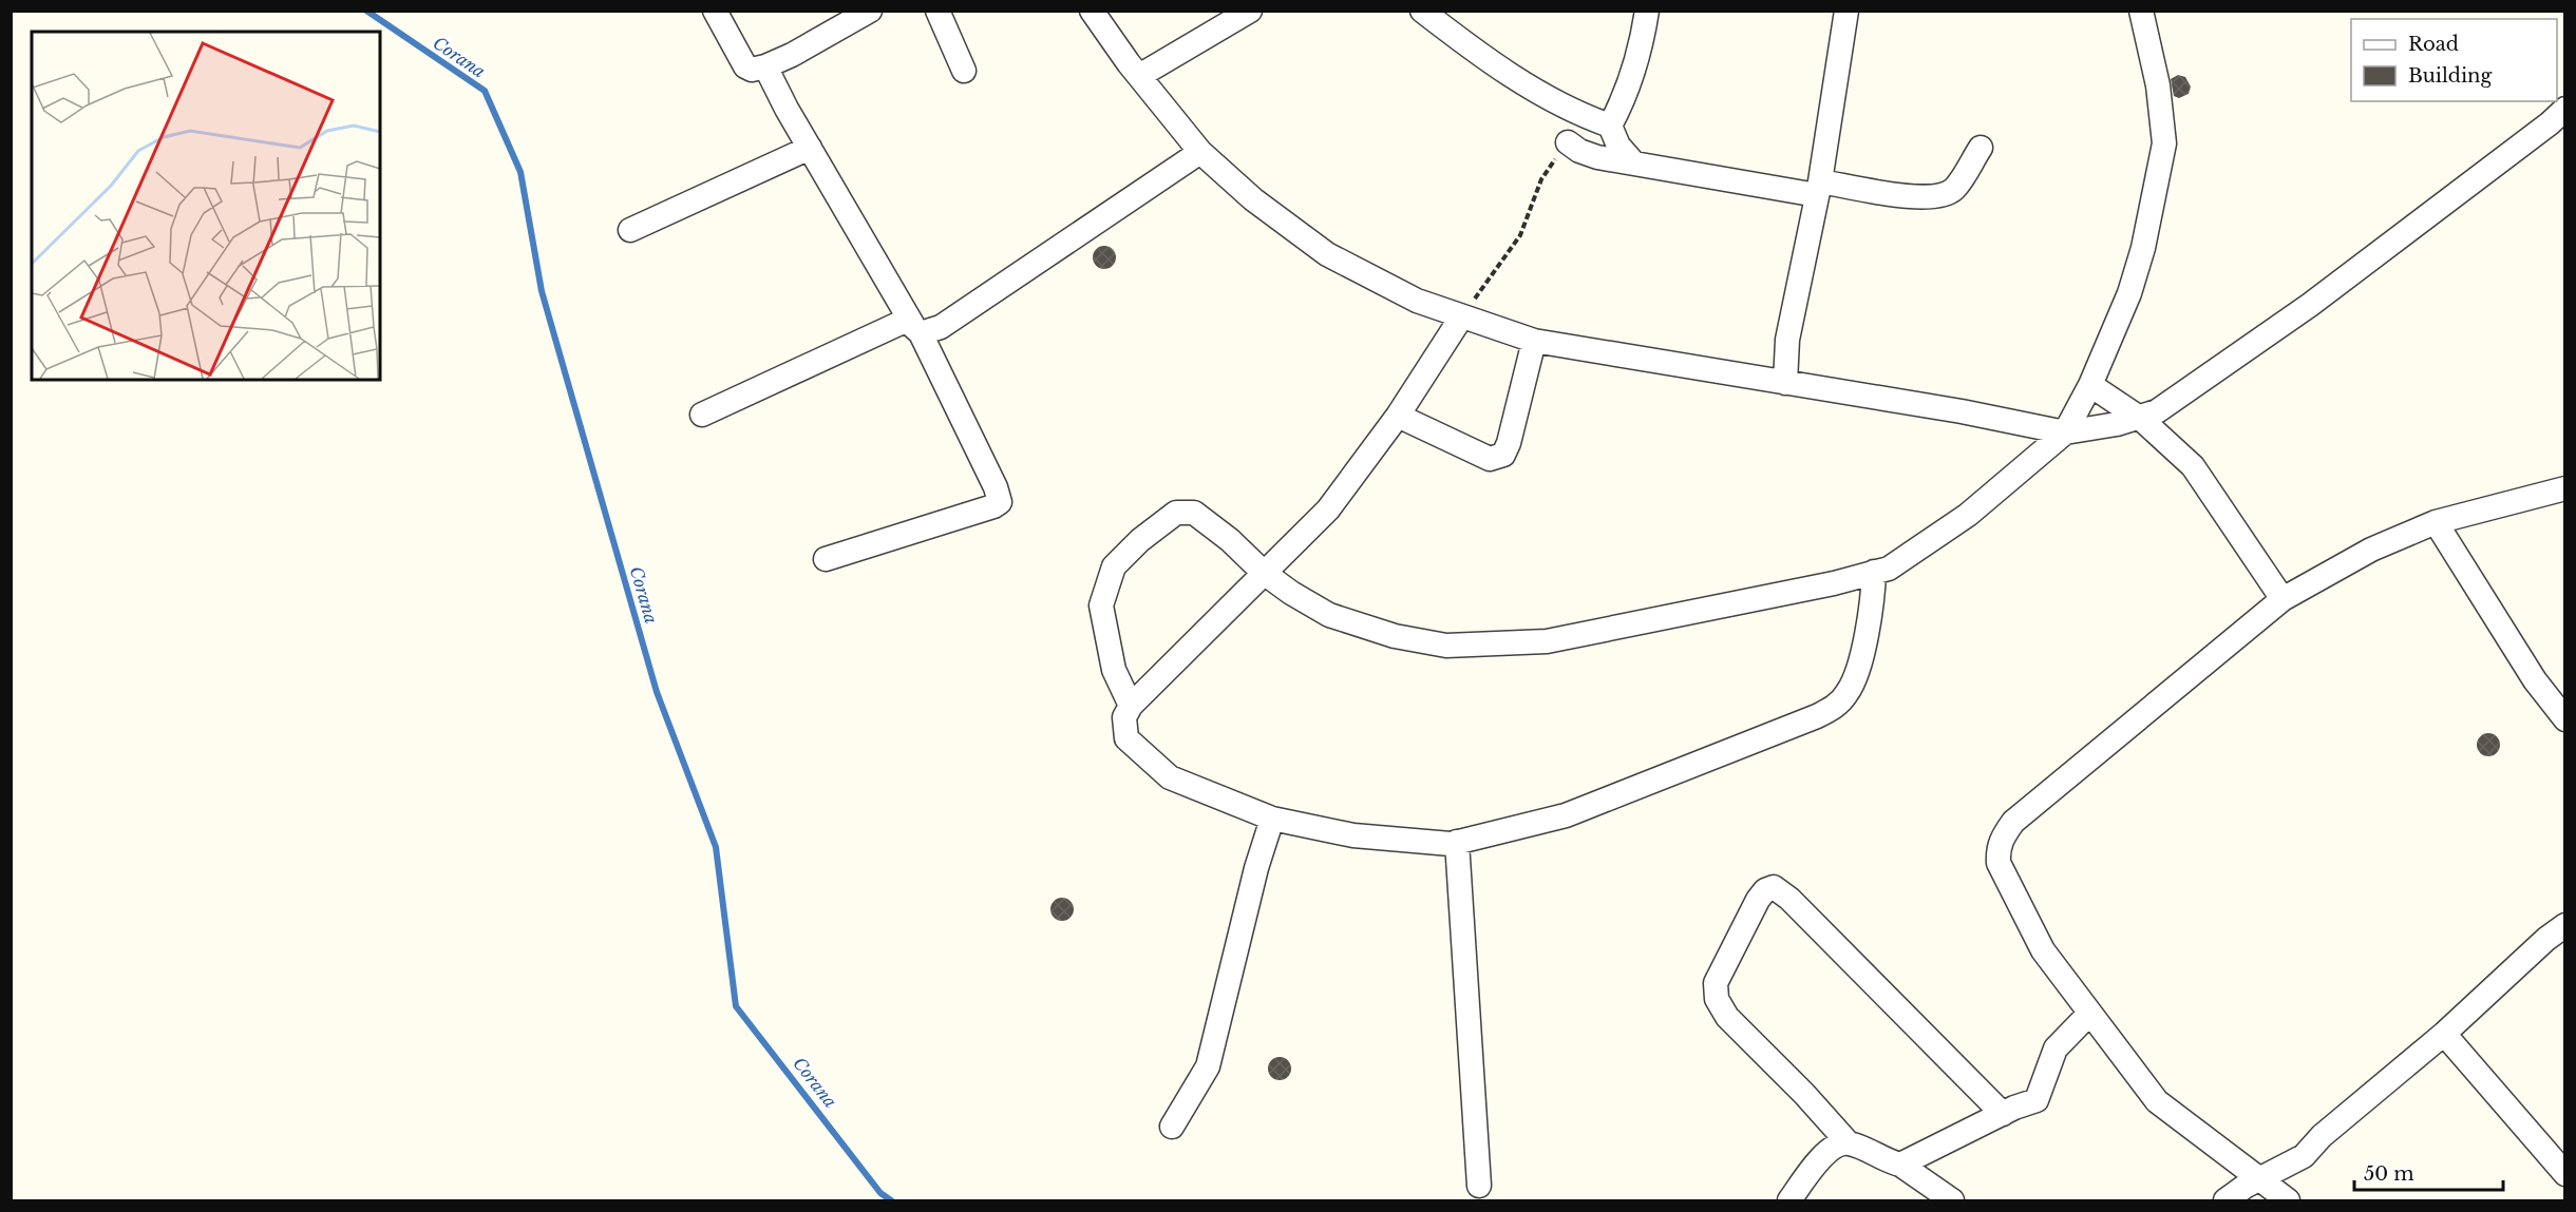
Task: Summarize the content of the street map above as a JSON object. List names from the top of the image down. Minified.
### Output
{"water":["Corana"],"legend":["Road","Building"],"scale_bar":"50 m"}
